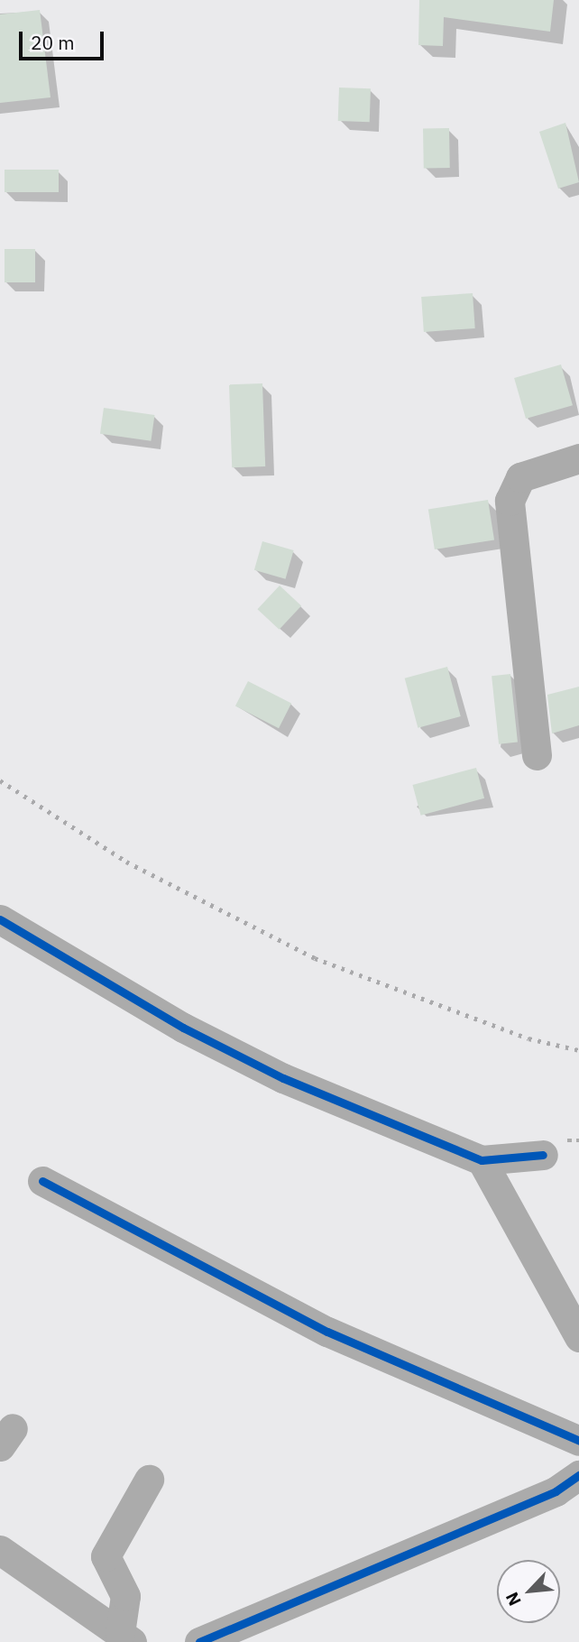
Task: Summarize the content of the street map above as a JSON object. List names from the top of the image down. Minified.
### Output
{"scale_bar":"20 m","north":"bottom left"}
